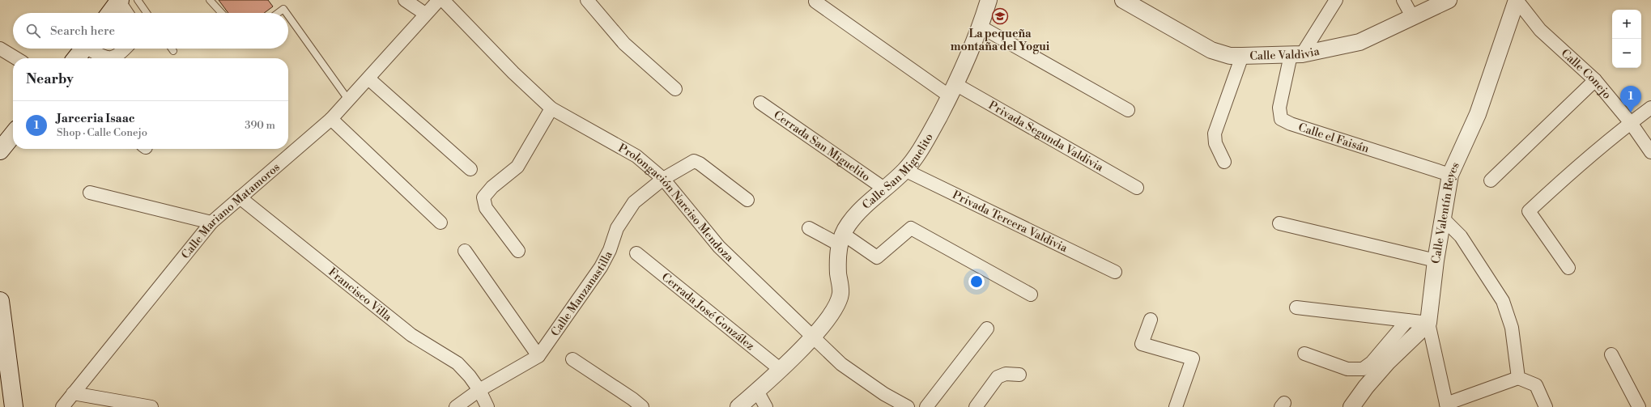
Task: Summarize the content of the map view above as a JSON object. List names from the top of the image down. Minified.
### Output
{"streets":{"street":["Calle Valdivia","Calle Conejo","Privada Segunda Valdivia","Calle el Faisán","Cerrada San Miguelito","Calle San Miguelito","Prolongación Narciso Mendoza","Calle Mariano Matamoros","Calle Valentín Reyes","Privada Tercera Valdivia","Calle Manzanastilla","Francisco Villa","Cerrada José González"]},"crossings":[["Calle Valdivia","Calle el Faisán"],["Calle Conejo","Calle Valentín Reyes"],["Privada Segunda Valdivia","Calle San Miguelito"],["Calle el Faisán","Calle Valentín Reyes"],["Cerrada San Miguelito","Calle San Miguelito"],["Calle San Miguelito","Privada Tercera Valdivia"],["Prolongación Narciso Mendoza","Calle Manzanastilla"],["Calle Mariano Matamoros","Francisco Villa"],["Calle Manzanastilla","Francisco Villa"]],"places":{"school or university":["La pequeña montaña del Yogui"]},"page":{"map_buttons":["+","−"],"search":"Search here","heading":"Nearby","pins":"1","list":[{"mark":"1","name":"Jarceria Isaac","note":"Shop · Calle Conejo","value":"390 m"}]}}
